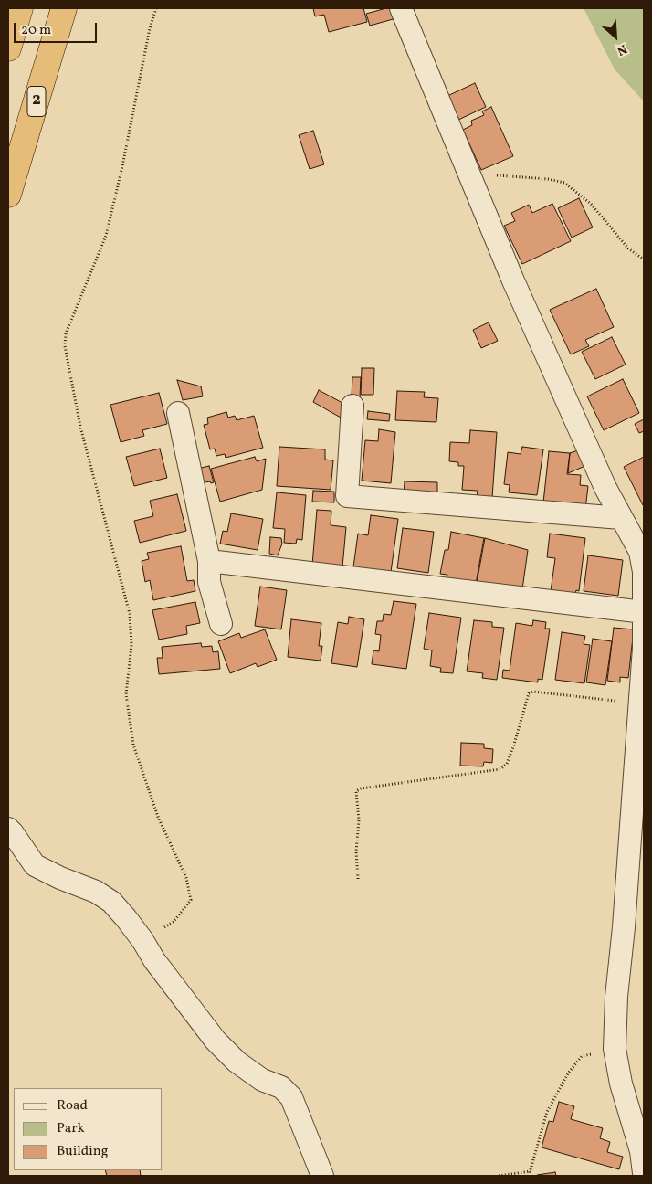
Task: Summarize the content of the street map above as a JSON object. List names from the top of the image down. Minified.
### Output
{"streets":{"highway":["2"]},"legend":["Road","Park","Building"],"scale_bar":"20 m","north":"bottom right"}
